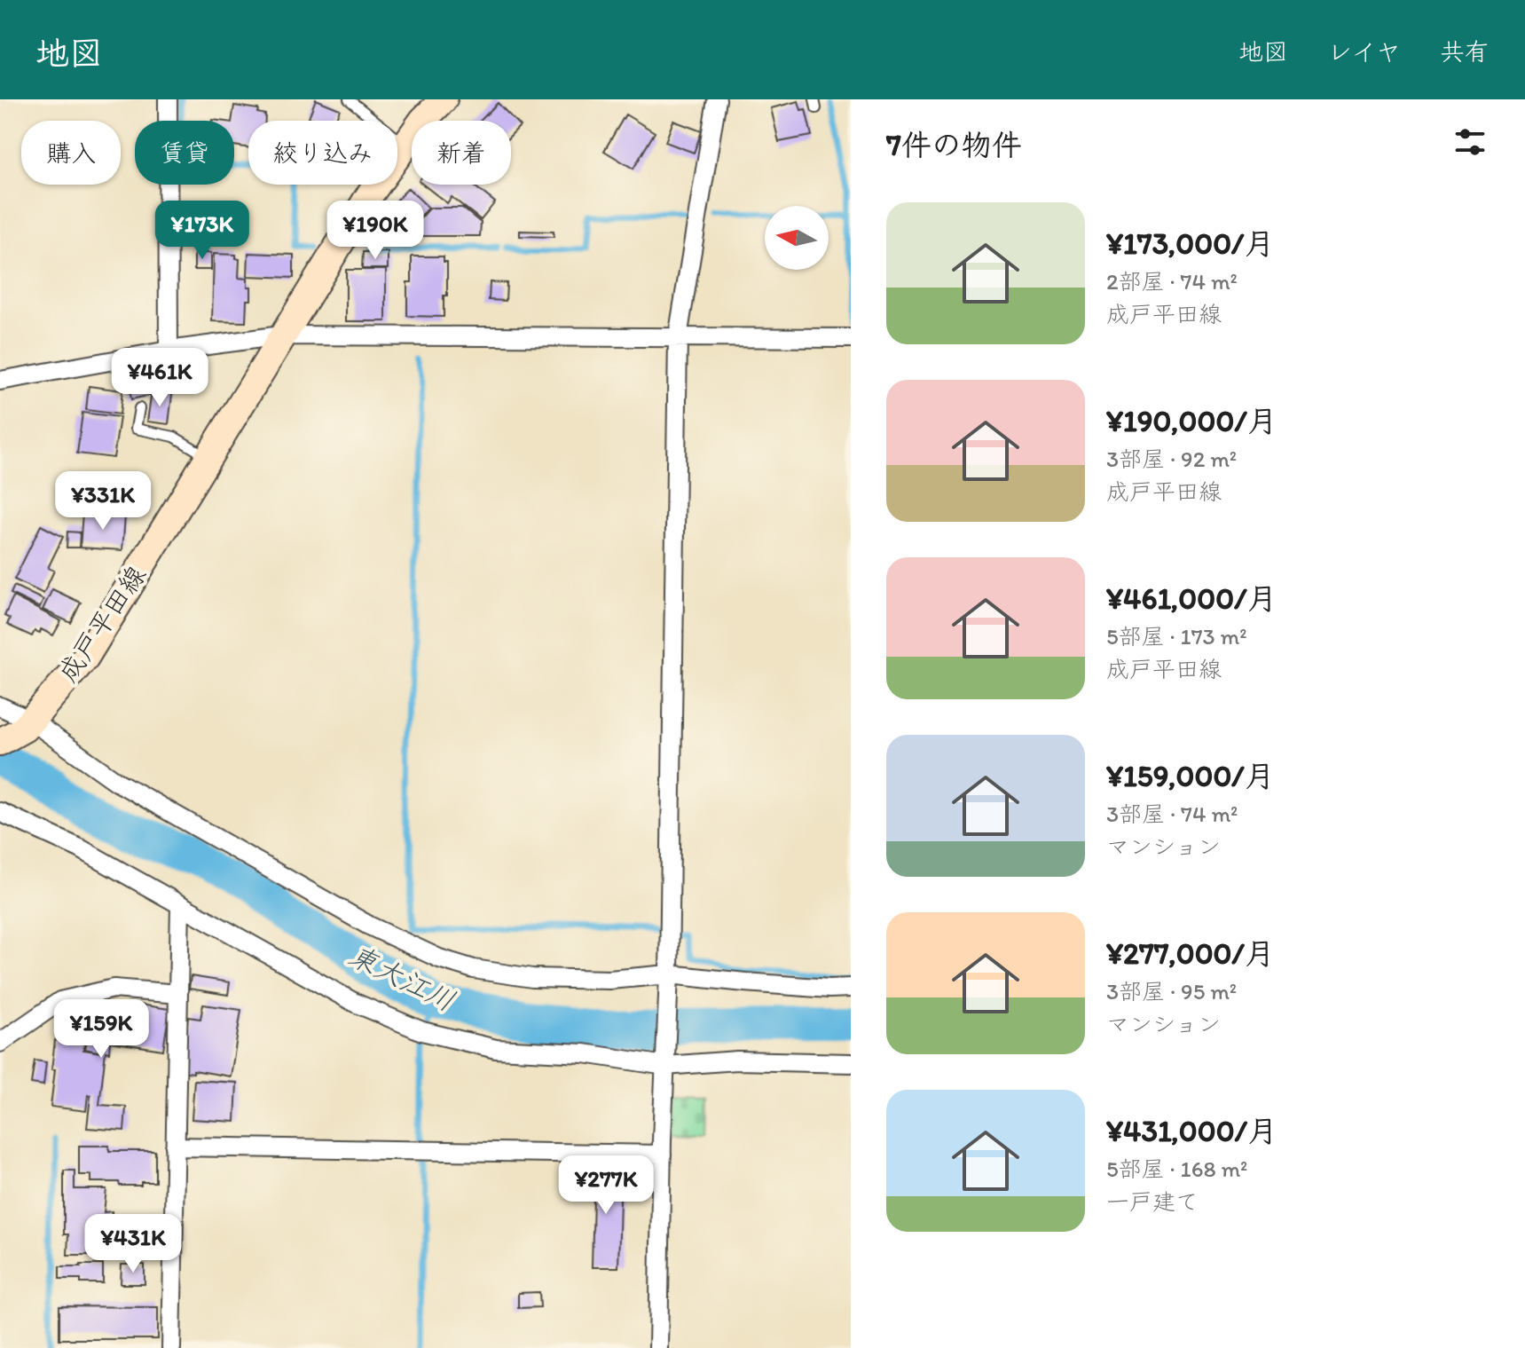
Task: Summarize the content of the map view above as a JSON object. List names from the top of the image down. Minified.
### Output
{"streets":{"main road":["成戸平田線"]},"water":["東大江川"],"north":"left","page":{"header":"地図","nav":["地図","レイヤ","共有"],"heading":"7件の物件","chip":["購入","賃貸","絞り込み","新着"],"list":[{"name":"¥173,000/月","note":"2部屋 · 74 m² · 成戸平田線"},{"name":"¥190,000/月","note":"3部屋 · 92 m² · 成戸平田線"},{"name":"¥461,000/月","note":"5部屋 · 173 m² · 成戸平田線"},{"name":"¥159,000/月","note":"3部屋 · 74 m² · マンション"},{"name":"¥277,000/月","note":"3部屋 · 95 m² · マンション"},{"name":"¥431,000/月","note":"5部屋 · 168 m² · 一戸建て"}],"price":["¥173K","¥190K","¥461K","¥331K","¥159K","¥277K","¥431K"]}}
